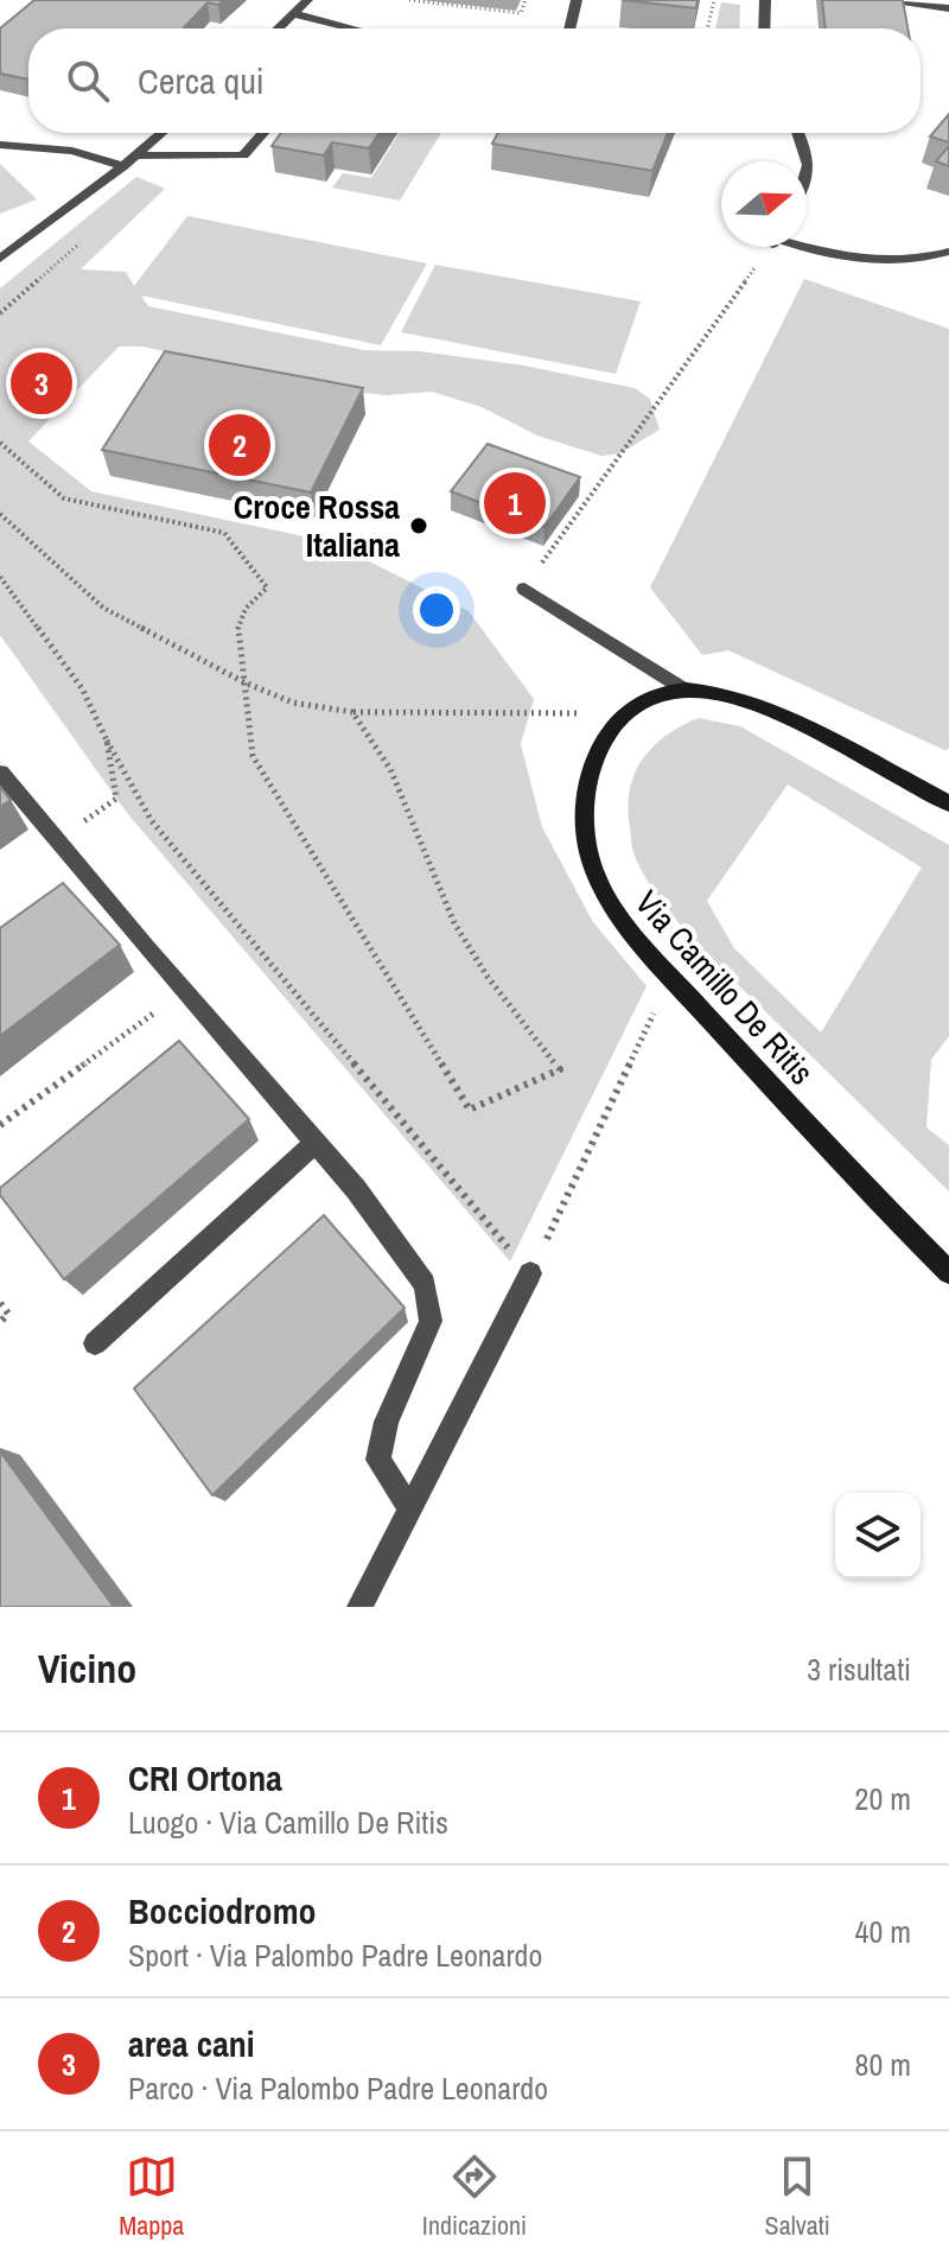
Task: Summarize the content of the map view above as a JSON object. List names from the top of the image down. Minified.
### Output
{"streets":{"street":["Via Camillo De Ritis"]},"places":["Croce Rossa Italiana"],"north":"right","page":{"search":"Cerca qui","pins":["3","2","1"],"heading":["Vicino","3 risultati"],"list":[{"mark":"1","name":"CRI Ortona","note":"Luogo · Via Camillo De Ritis","value":"20 m"},{"mark":"2","name":"Bocciodromo","note":"Sport · Via Palombo Padre Leonardo","value":"40 m"},{"mark":"3","name":"area cani","note":"Parco · Via Palombo Padre Leonardo","value":"80 m"}],"nav":["Mappa","Indicazioni","Salvati"]}}
